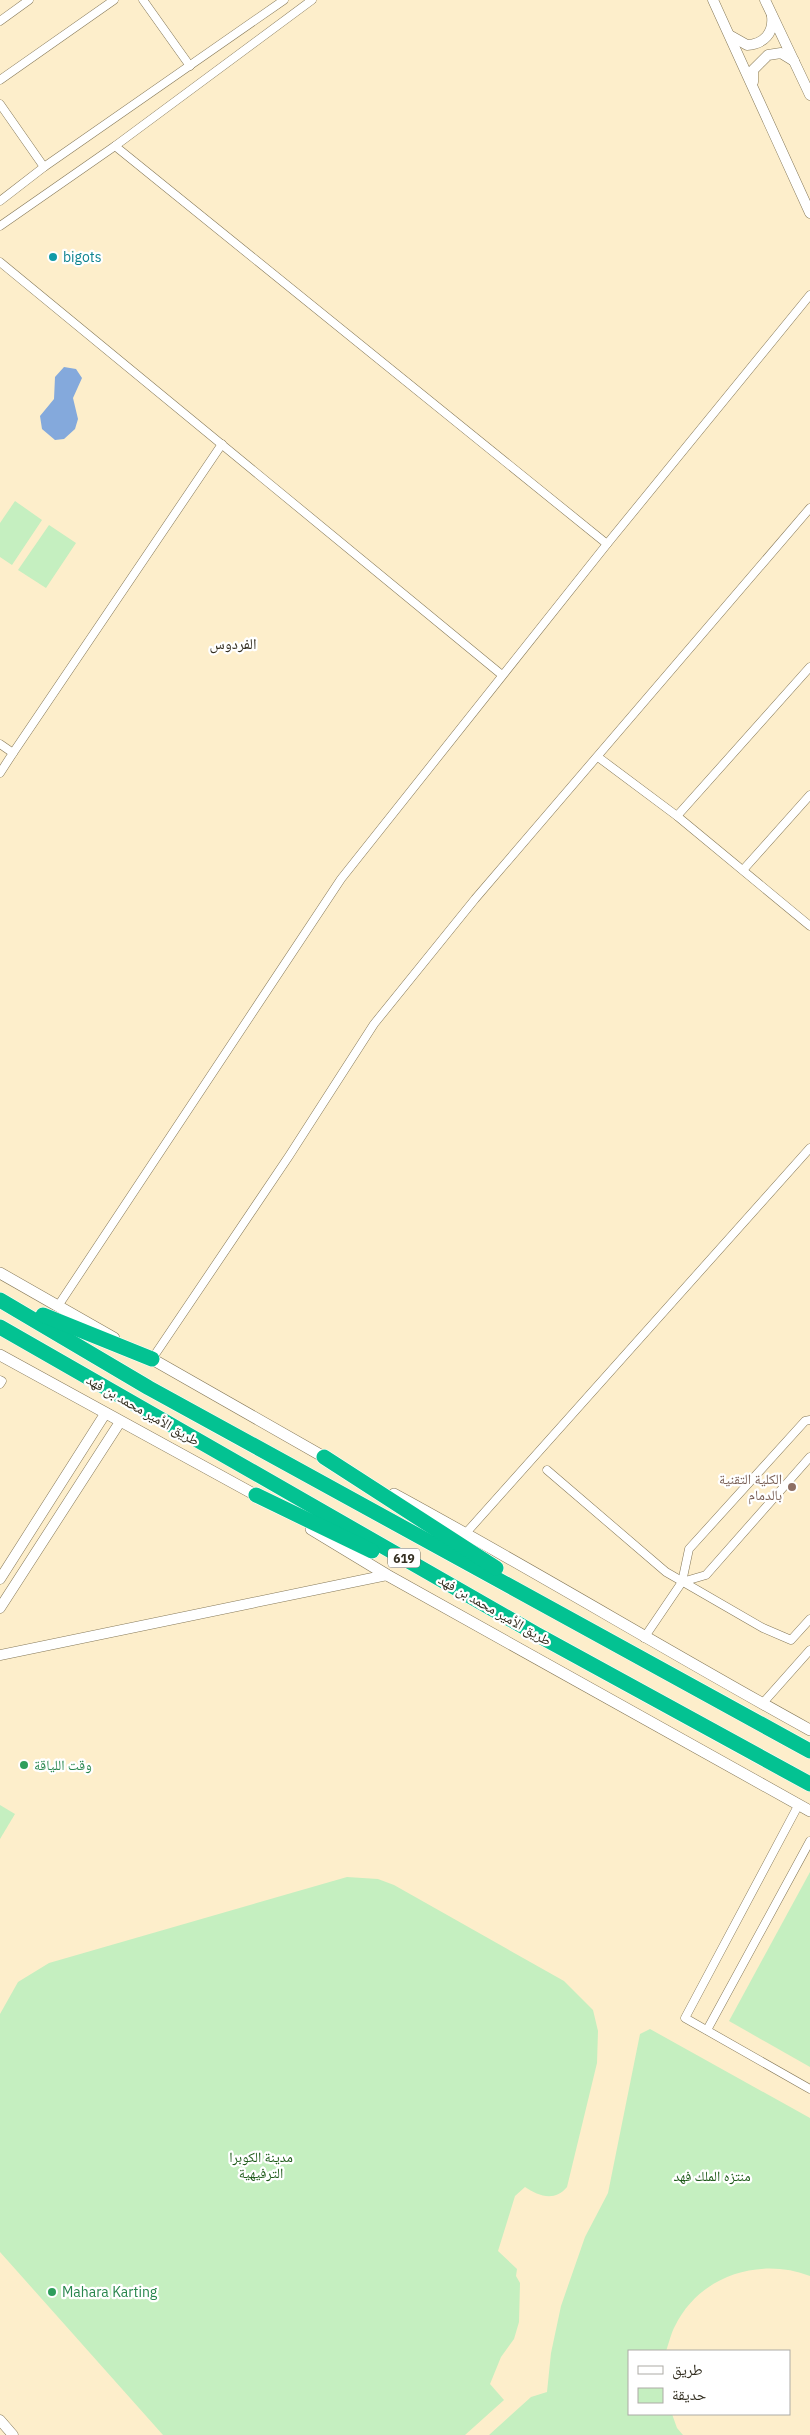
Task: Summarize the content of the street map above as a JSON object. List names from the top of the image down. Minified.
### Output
{"streets":{"highway":["طريق الأمير محمد بن فهد","619"]},"districts":["الفردوس"],"parks":["مدينة الكوبرا الترفيهية","منتزه الملك فهد"],"places":["bigots","الكلية التقنية بالدمام","وقت اللياقة","Mahara Karting"],"legend":["طريق","حديقة"]}
